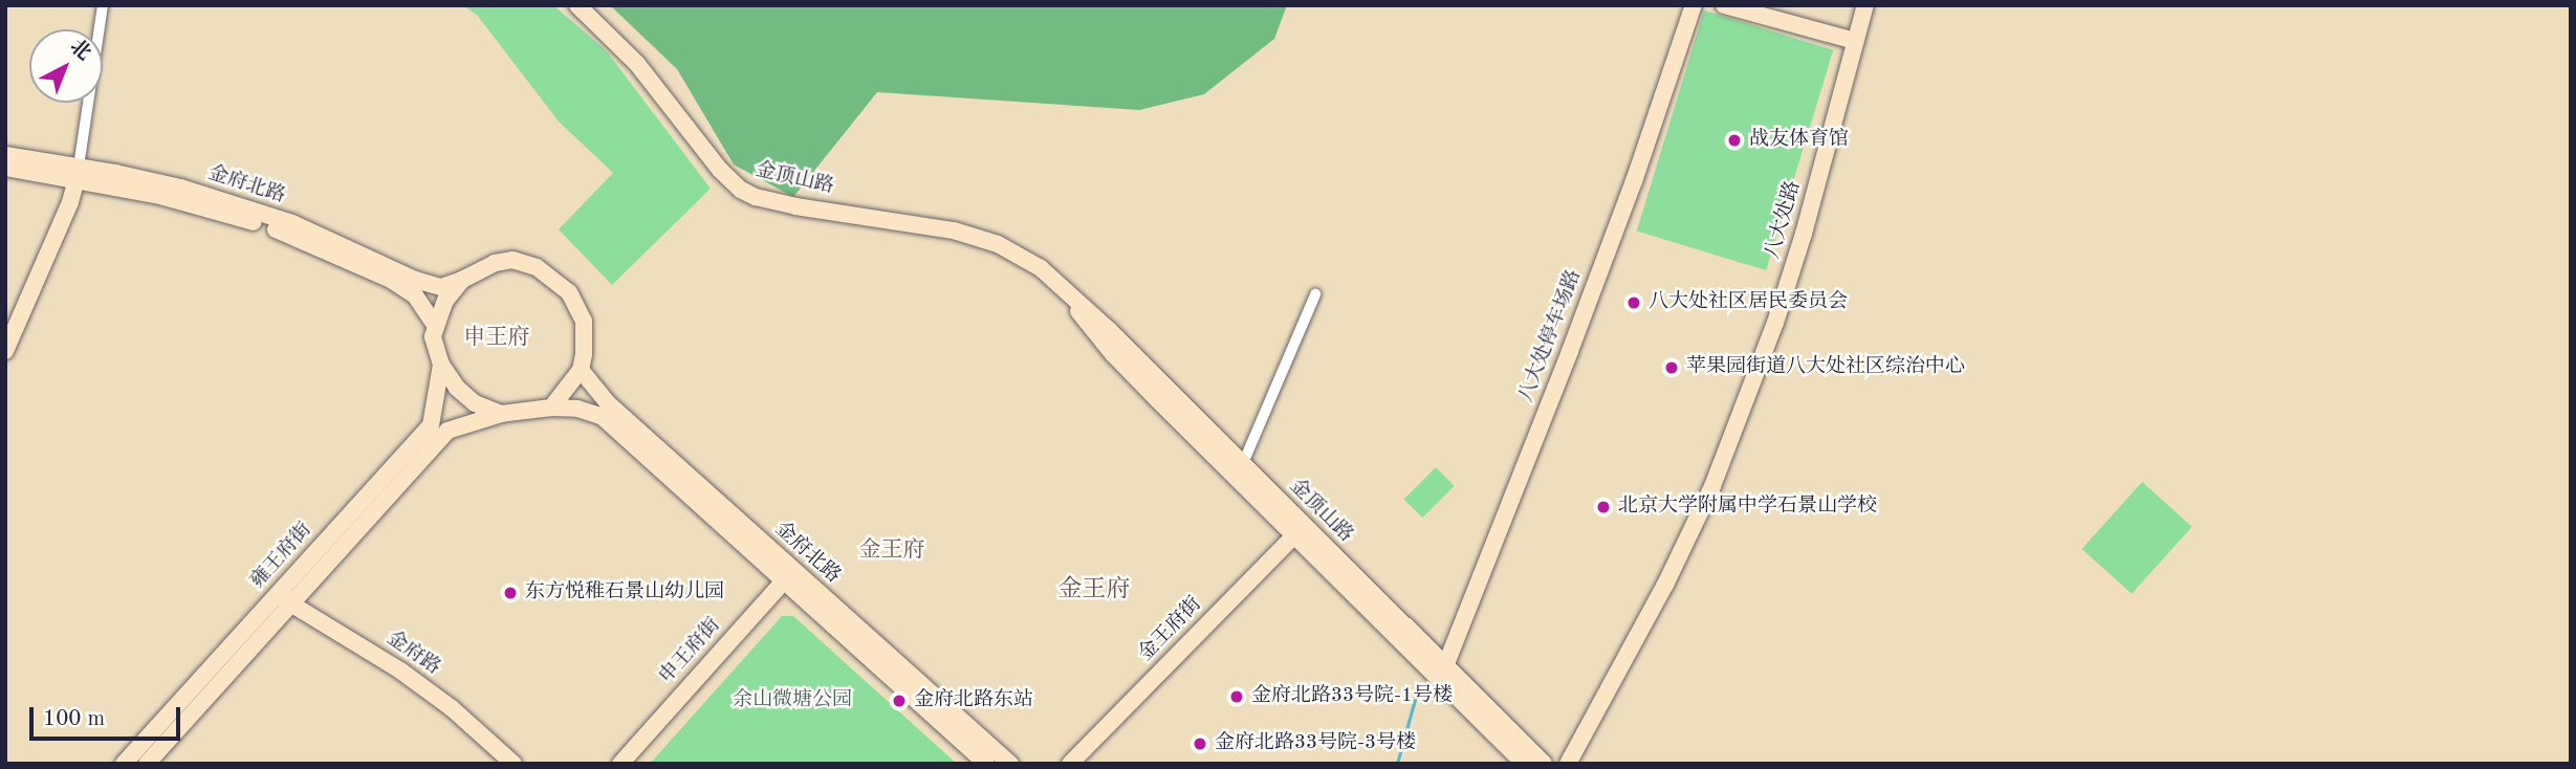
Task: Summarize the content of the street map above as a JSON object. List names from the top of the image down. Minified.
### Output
{"streets":{"street":["金顶山路","金府北路","八大处路","八大处停车场路","雍王府街","金王府街","申王府街","金府路"]},"crossings":[["金顶山路","八大处停车场路"],["金顶山路","金王府街"],["金府北路","雍王府街"],["金府北路","申王府街"],["雍王府街","金府路"]],"districts":["申王府","金王府","金王府"],"parks":["余山微塘公园"],"places":["战友体育馆","八大处社区居民委员会","苹果园街道八大处社区综治中心","北京大学附属中学石景山学校","东方悦稚石景山幼儿园","金府北路33号院-1号楼","金府北路东站","金府北路33号院-3号楼"],"scale_bar":"100 m","north":"top right"}
